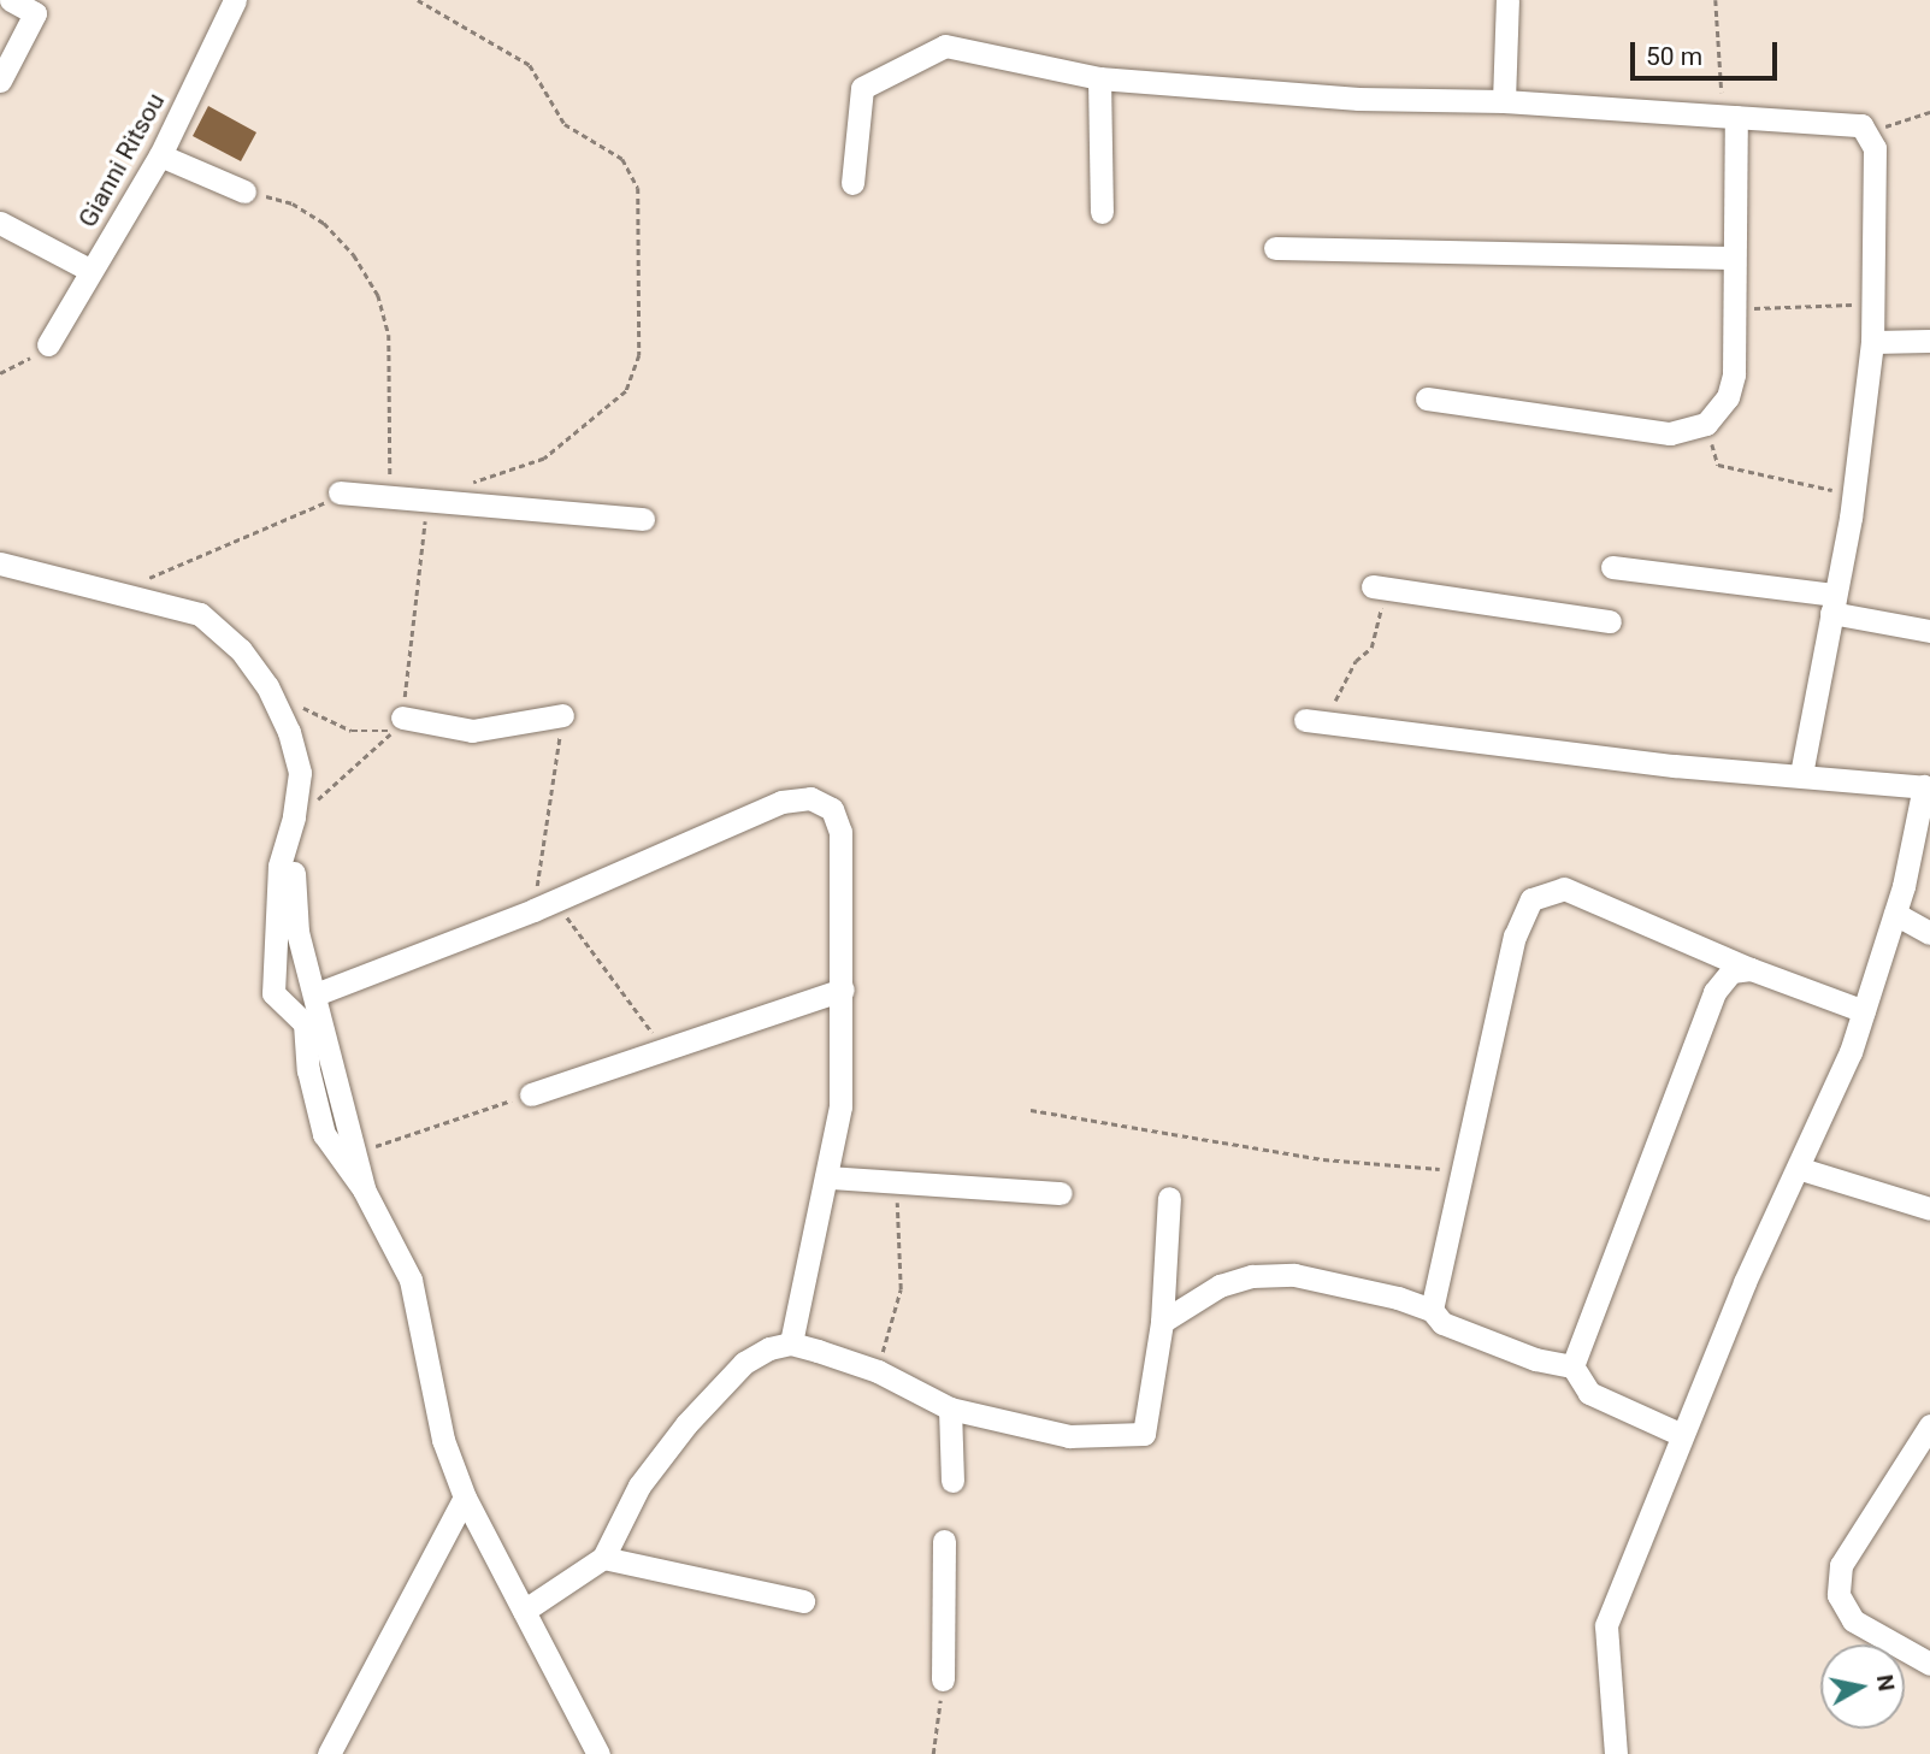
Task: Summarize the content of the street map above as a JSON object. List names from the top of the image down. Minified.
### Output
{"streets":{"street":["Gianni Ritsou"]},"scale_bar":"50 m","north":"right"}
